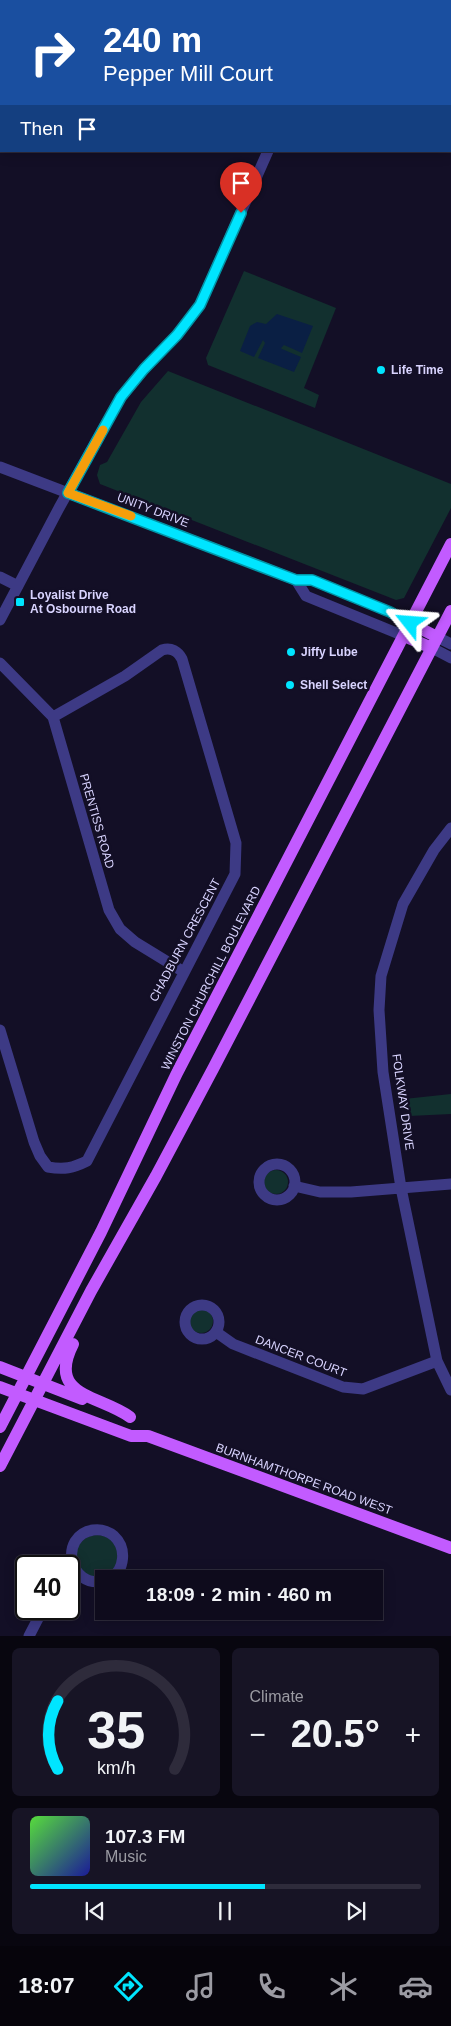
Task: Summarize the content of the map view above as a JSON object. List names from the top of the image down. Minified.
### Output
{"streets":{"main road":["WINSTON CHURCHILL BOULEVARD","BURNHAMTHORPE ROAD WEST"],"street":["UNITY DRIVE","PRENTISS ROAD","CHADBURN CRESCENT","FOLKWAY DRIVE","DANCER COURT"]},"crossings":[["UNITY DRIVE","WINSTON CHURCHILL BOULEVARD"],["PRENTISS ROAD","CHADBURN CRESCENT"],["WINSTON CHURCHILL BOULEVARD","BURNHAMTHORPE ROAD WEST"],["FOLKWAY DRIVE","DANCER COURT"]],"places":{"other":["Life Time","Jiffy Lube","Shell Select"],"transit":["Loyalist Drive At Osbourne Road"]},"page":{"turn":["240 m","Pepper Mill Court"],"then":"Then","limit":"40","trip":"18:09 · 2 min · 460 m","tile":"Climate","heat":["−","20.5°","+"],"song":["107.3 FM","Music"],"tabs":"18:07","gauge":["35","km/h"]}}
